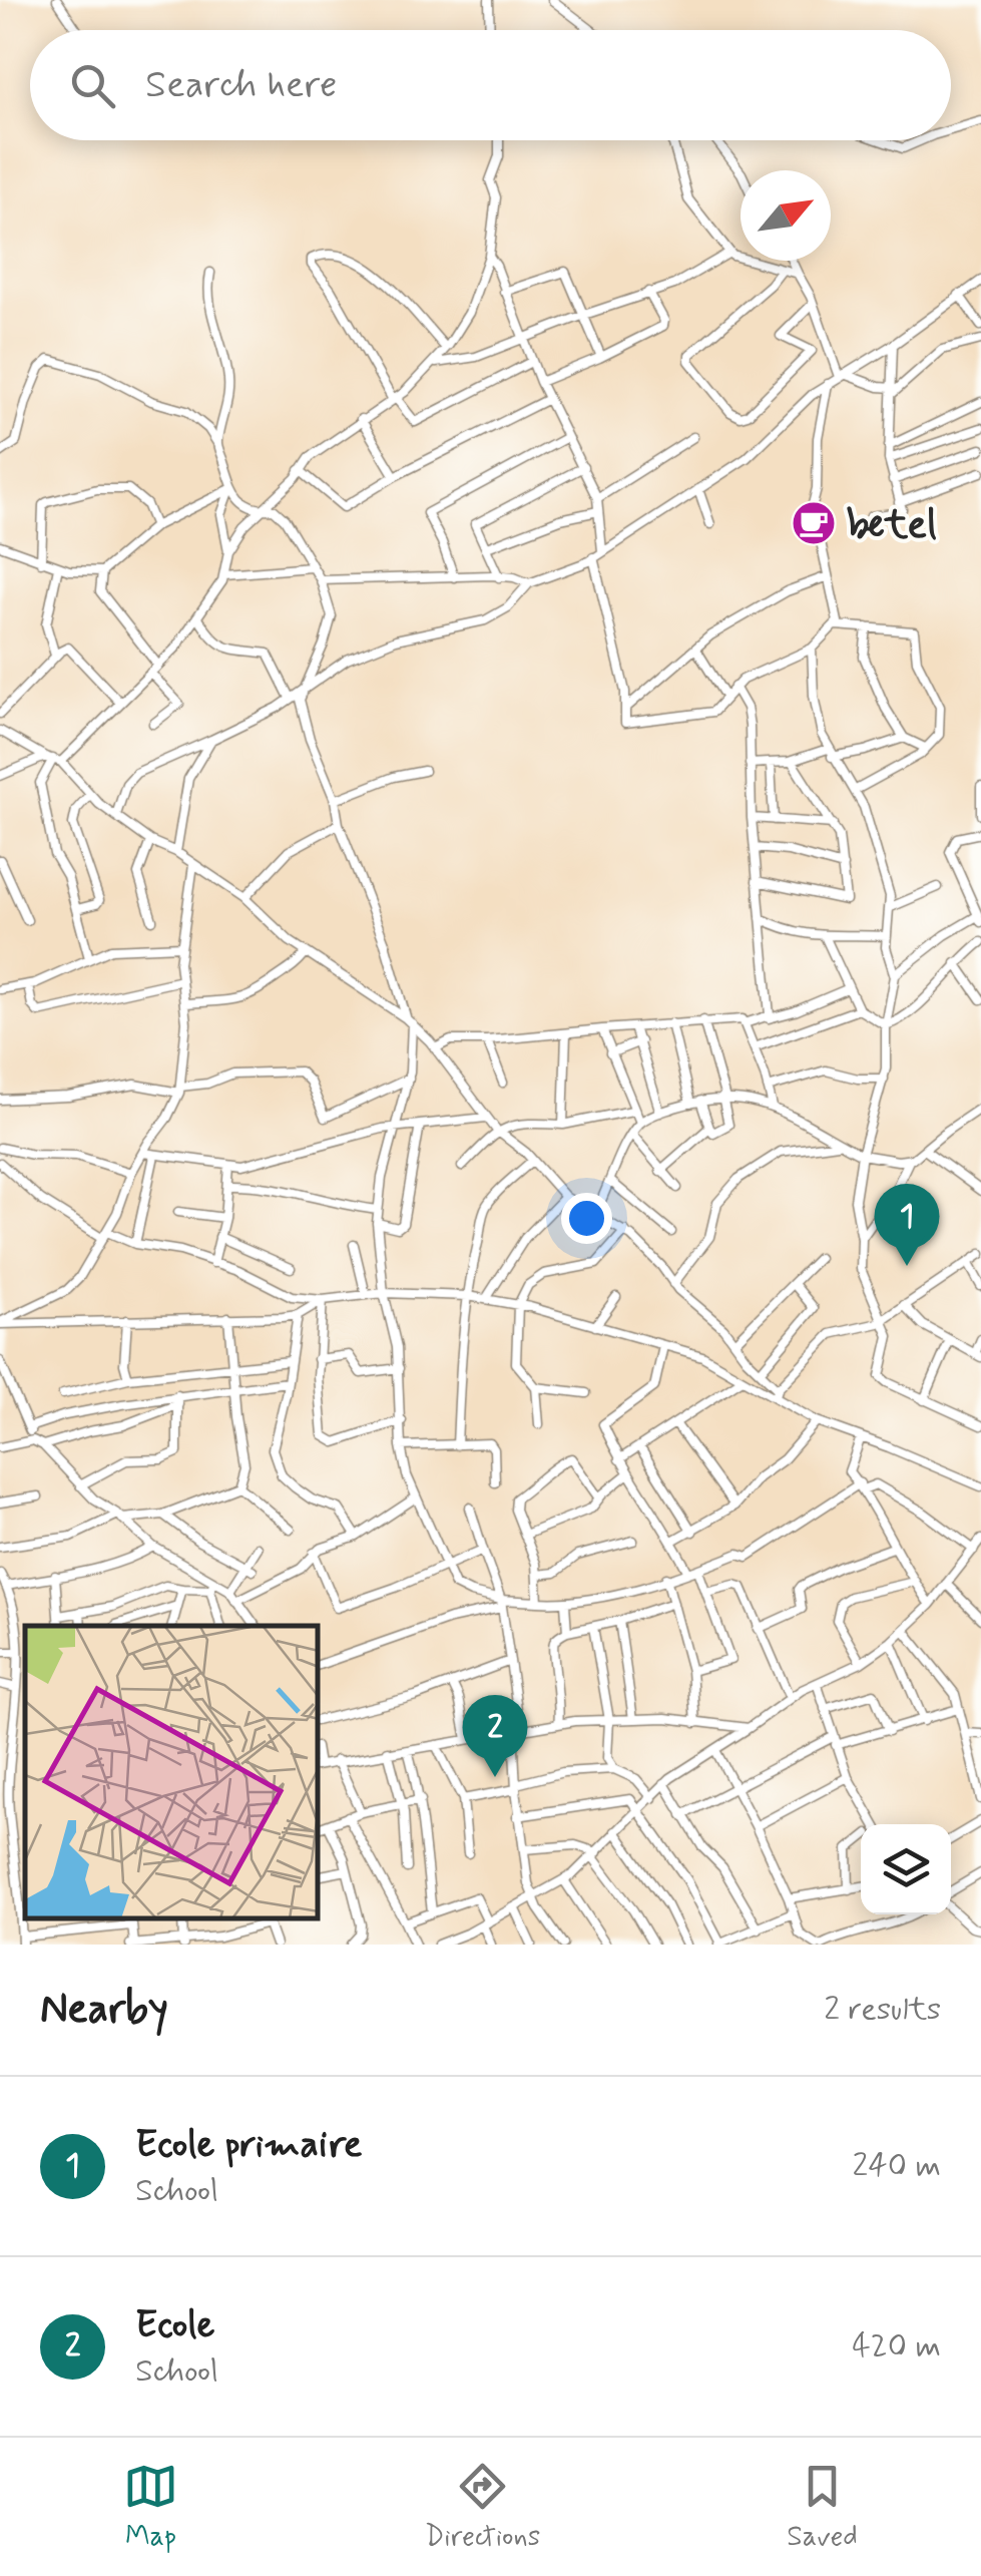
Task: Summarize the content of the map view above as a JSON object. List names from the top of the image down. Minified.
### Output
{"places":{"cafe":["betel"]},"north":"top right","page":{"search":"Search here","pins":["1","2"],"heading":["Nearby","2 results"],"list":[{"mark":"1","name":"Ecole primaire","note":"School","value":"240 m"},{"mark":"2","name":"Ecole","note":"School","value":"420 m"}],"nav":["Map","Directions","Saved"]}}
